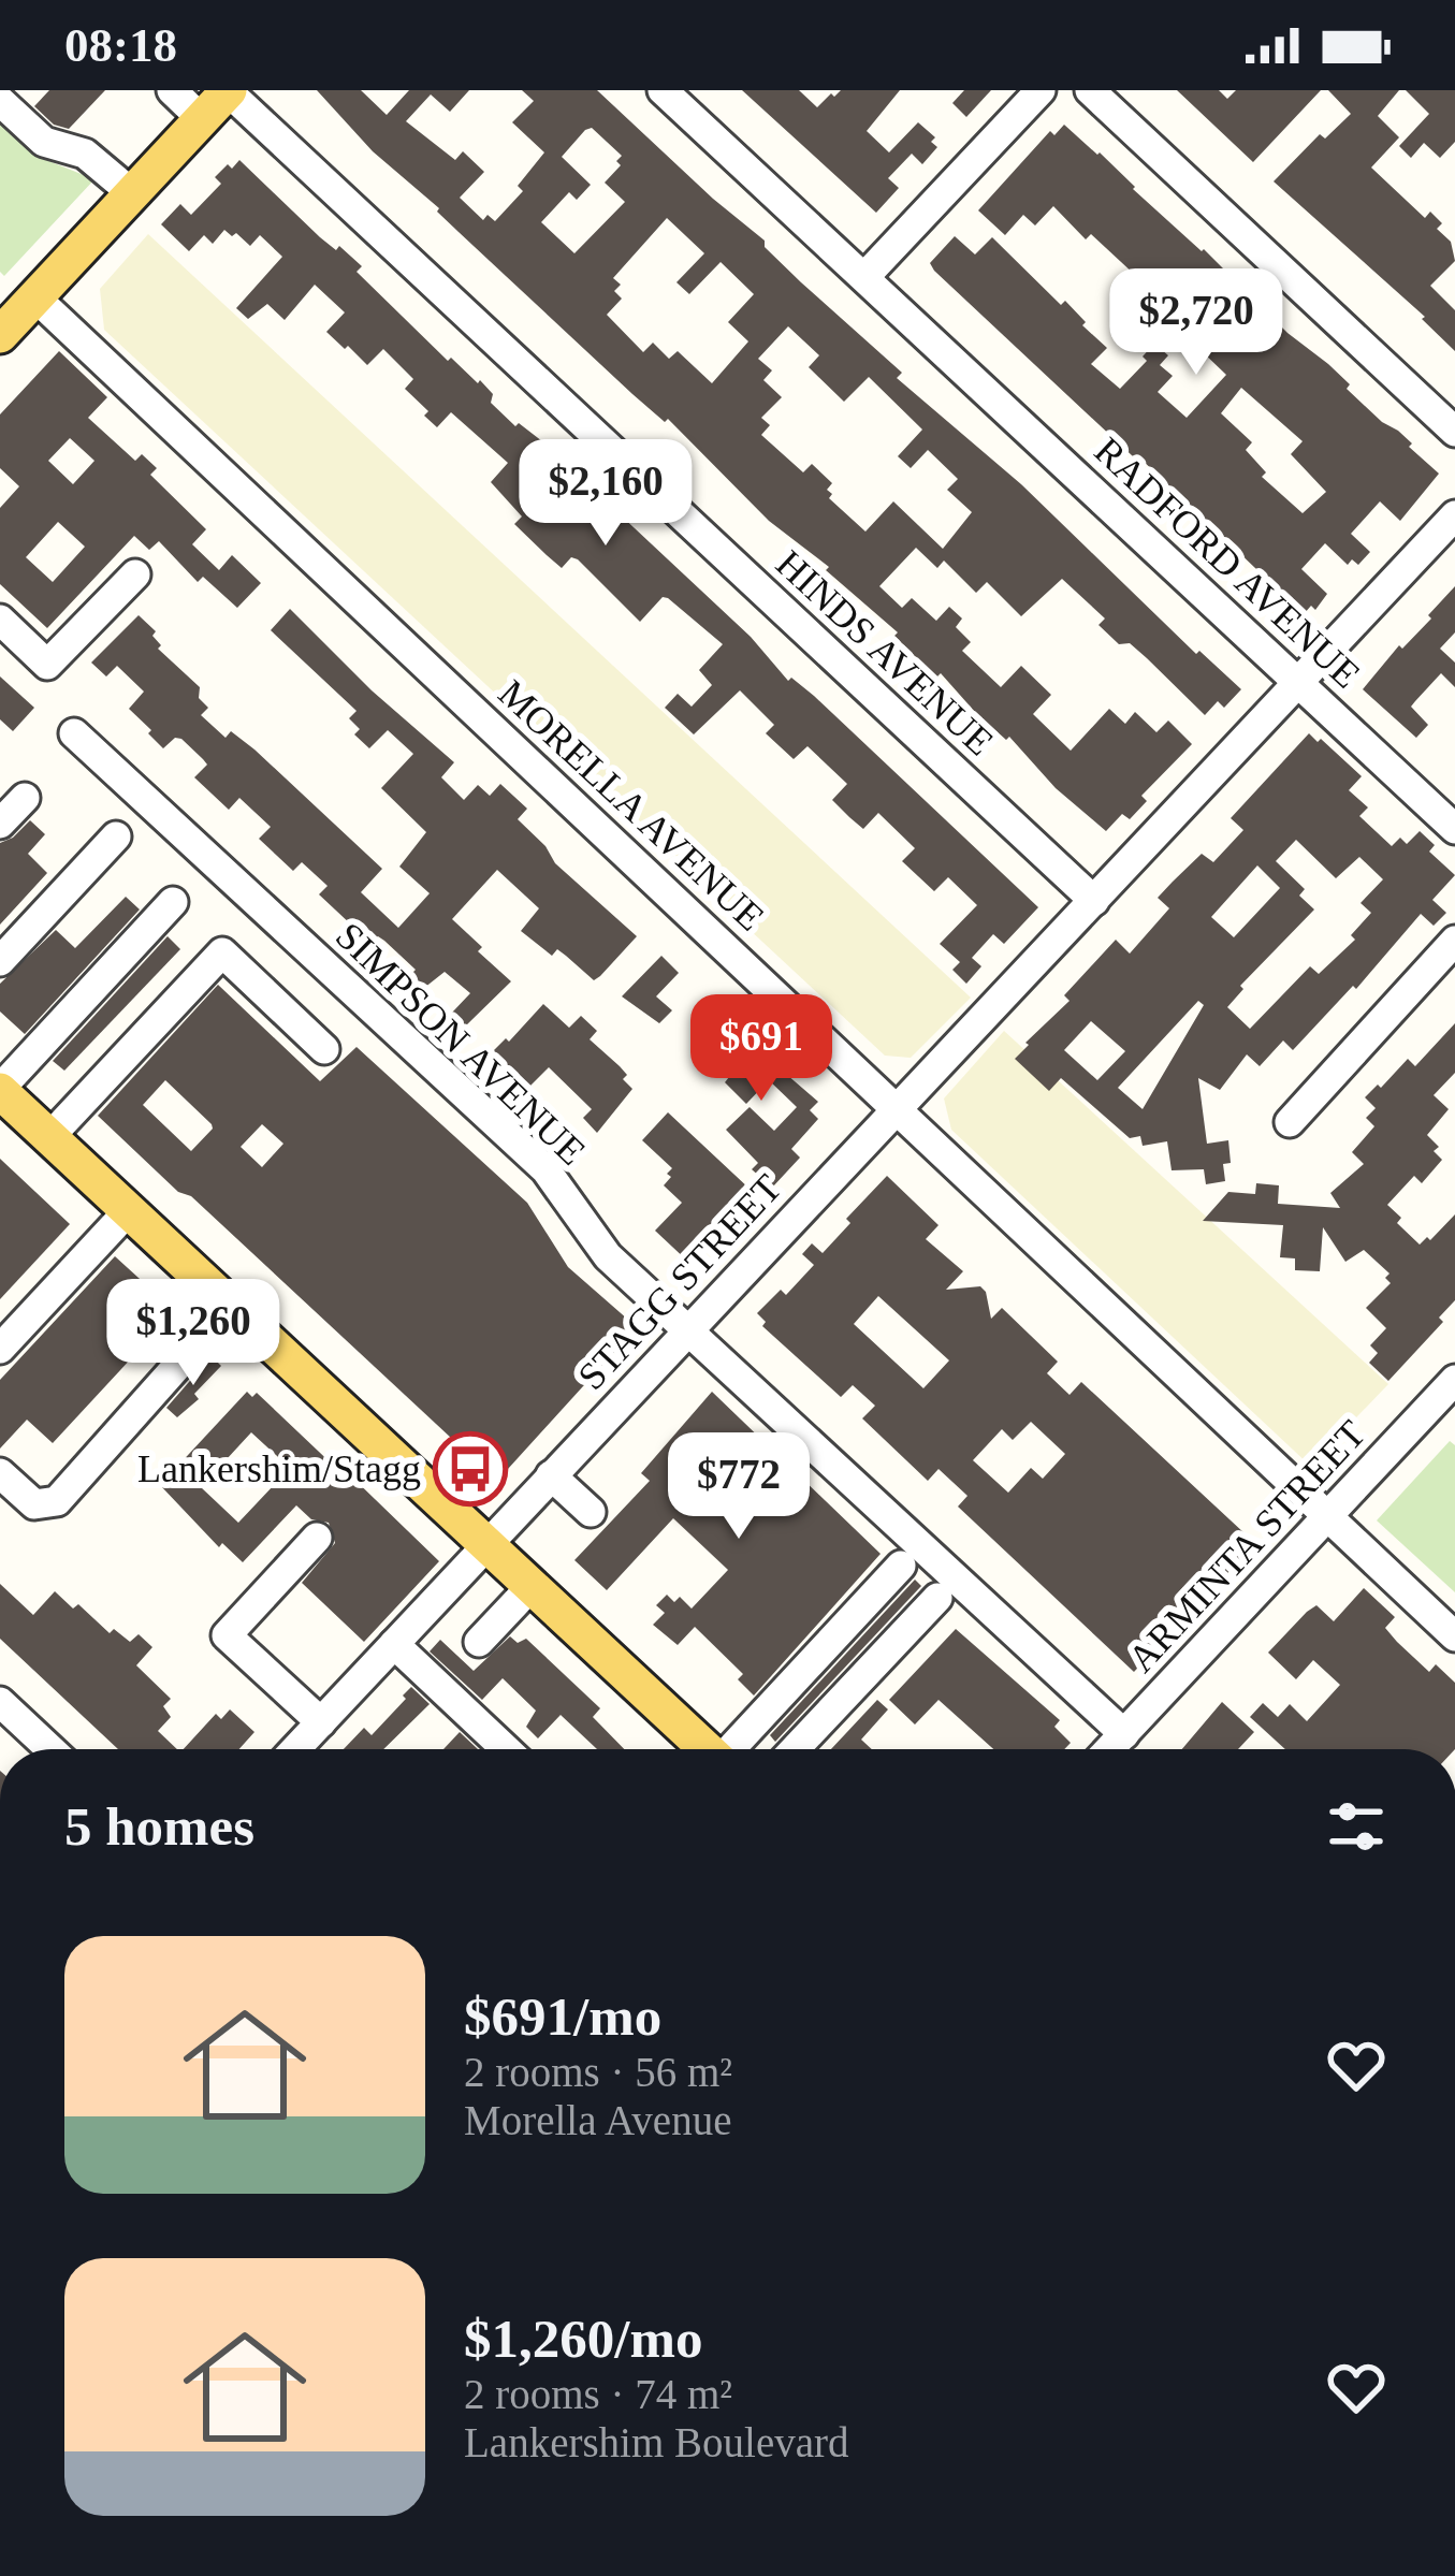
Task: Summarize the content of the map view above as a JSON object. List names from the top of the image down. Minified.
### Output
{"streets":{"street":["RADFORD AVENUE","HINDS AVENUE","MORELLA AVENUE","SIMPSON AVENUE","STAGG STREET","ARMINTA STREET"]},"crossings":[["RADFORD AVENUE","STAGG STREET"],["HINDS AVENUE","STAGG STREET"],["MORELLA AVENUE","STAGG STREET"],["MORELLA AVENUE","ARMINTA STREET"],["SIMPSON AVENUE","STAGG STREET"],["SIMPSON AVENUE","ARMINTA STREET"]],"places":{"bus stop":["Lankershim/Stagg"]},"page":{"status":"08:18","price":["$2,720","$2,160","$691","$1,260","$772"],"heading":"5 homes","list":[{"name":"$691/mo","note":"2 rooms · 56 m² · Morella Avenue"},{"name":"$1,260/mo","note":"2 rooms · 74 m² · Lankershim Boulevard"}]}}
